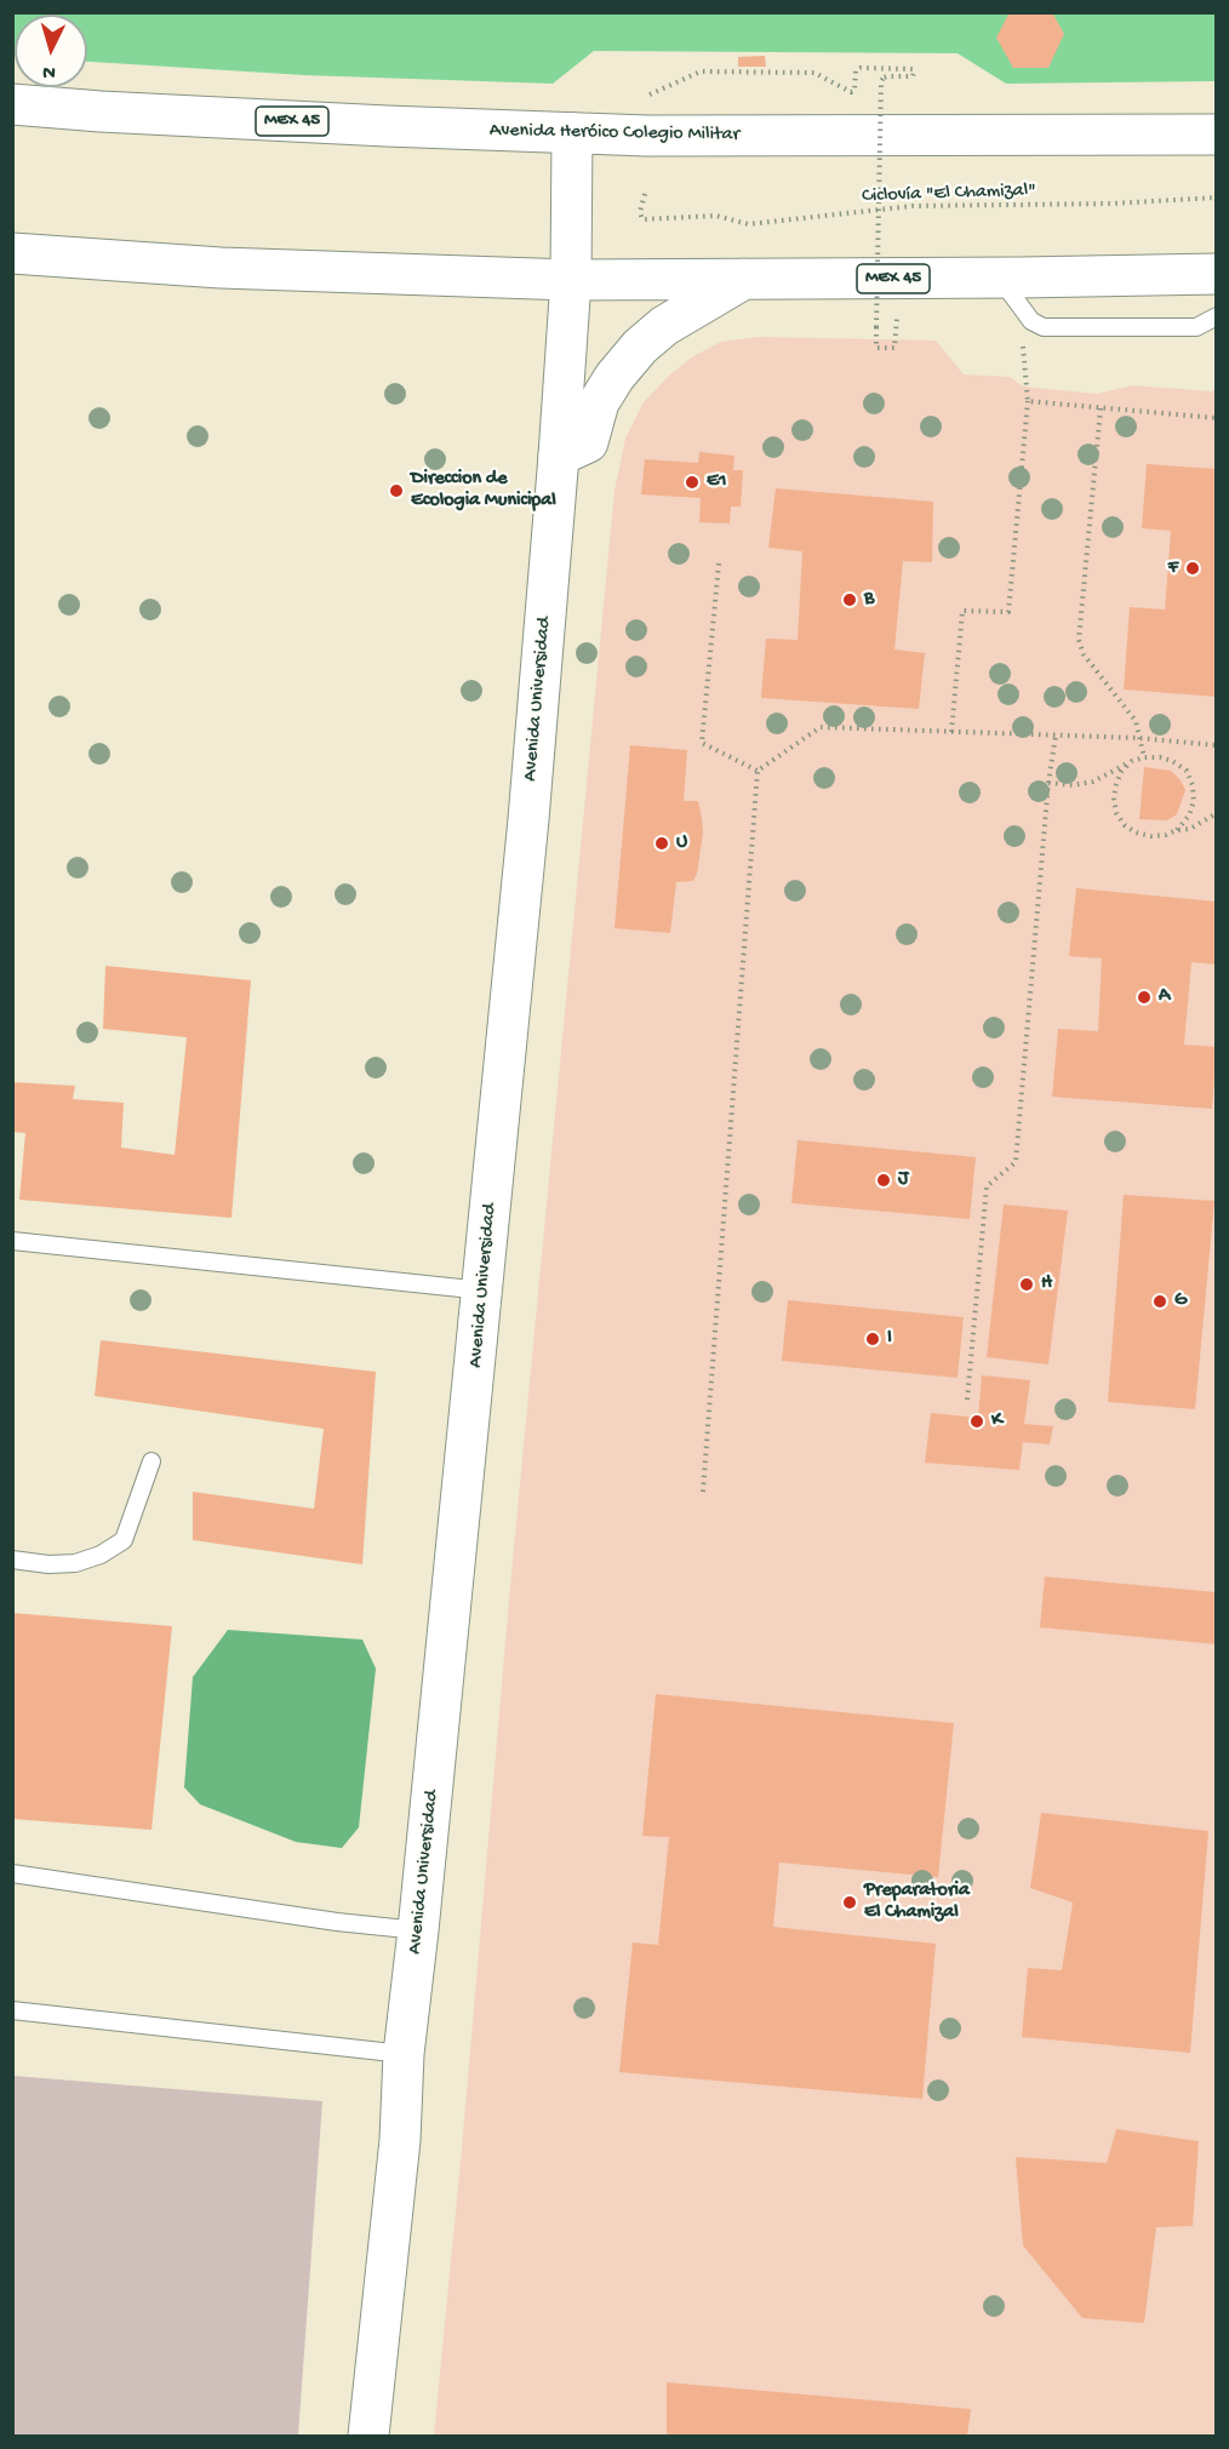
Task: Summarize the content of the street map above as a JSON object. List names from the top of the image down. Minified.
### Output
{"streets":{"main road":["MEX 45","Avenida Heróico Colegio Militar","Avenida Universidad"],"path":["Ciclovía \"El Chamizal\""]},"crossings":[["MEX 45","Avenida Universidad"],["Avenida Heróico Colegio Militar","Avenida Universidad"]],"places":["E1","Direccion de Ecologia Municipal","F","B","U","A","J","H","G","I","K","Preparatoria El Chamizal"],"north":"bottom"}
